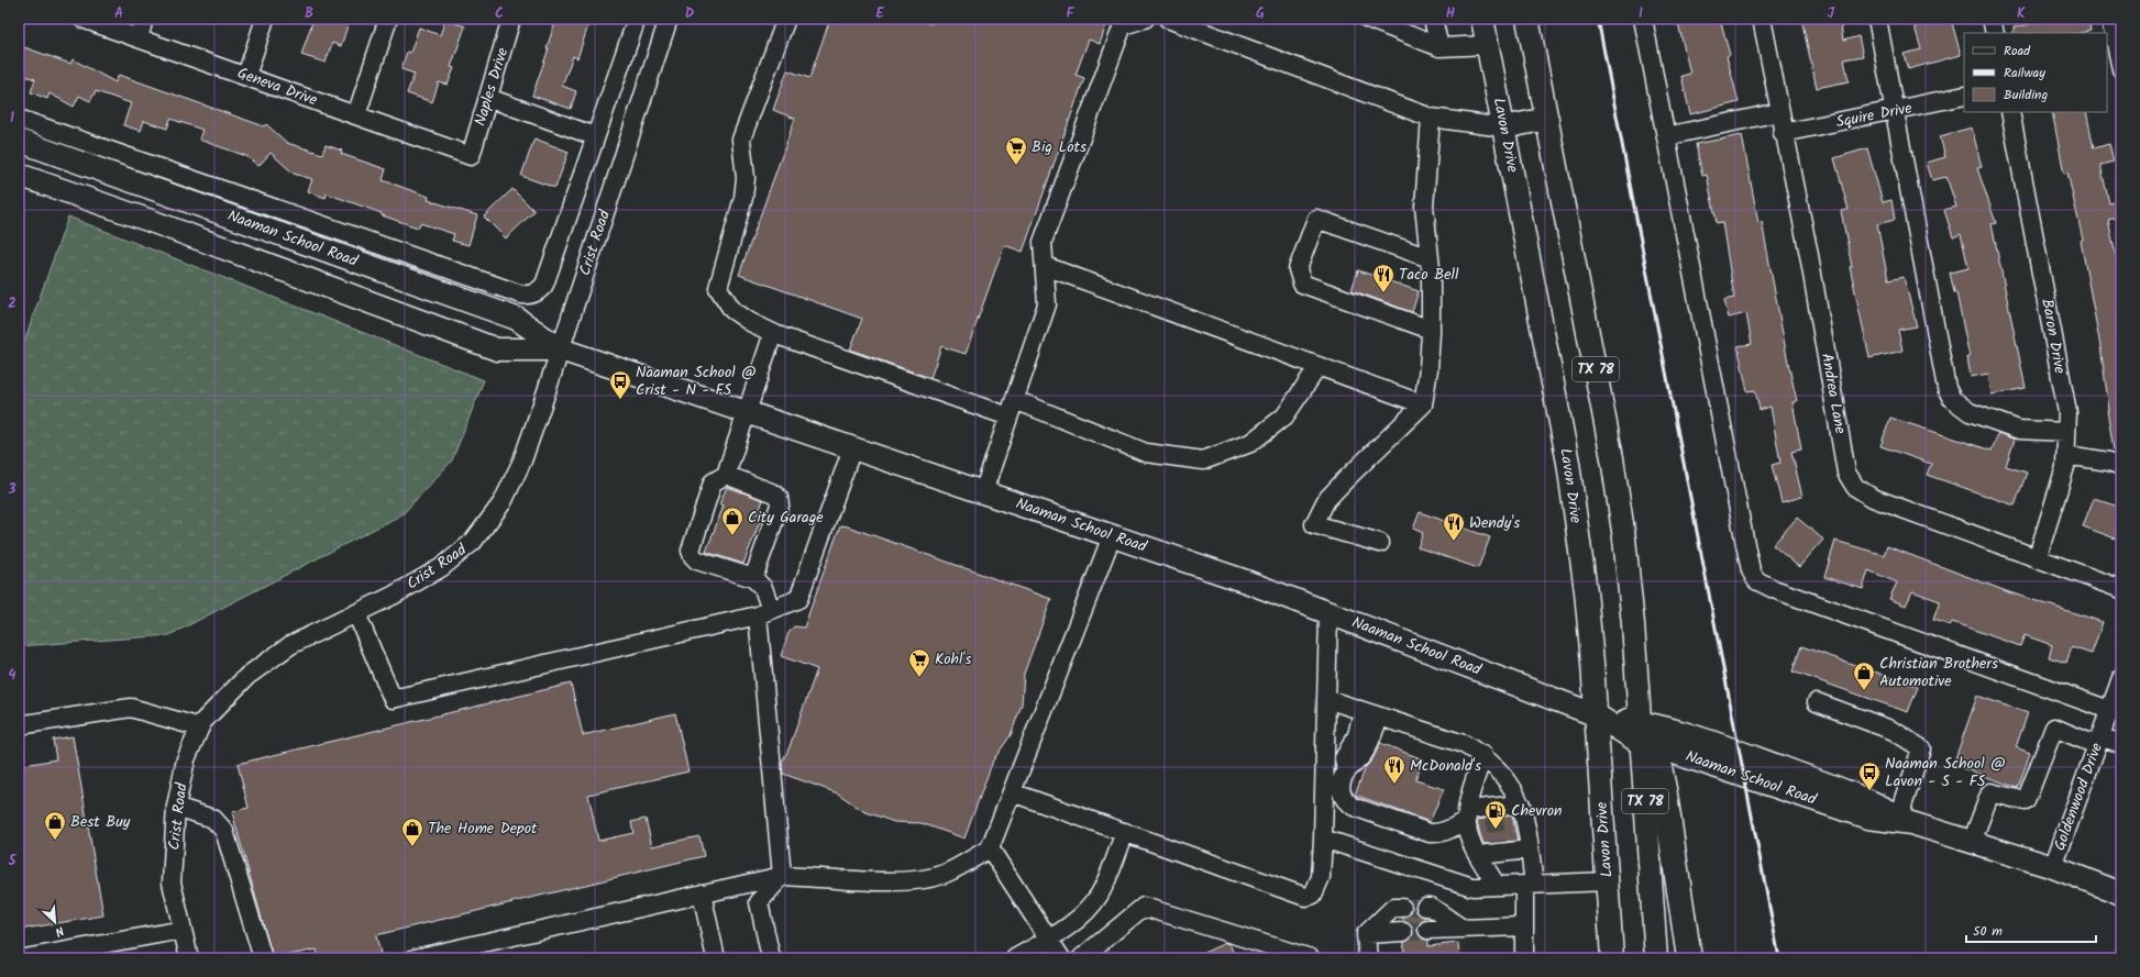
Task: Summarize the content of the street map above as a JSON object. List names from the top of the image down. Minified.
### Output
{"streets":{"main road":["Lavon Drive","Naaman School Road","TX 78"],"street":["Geneva Drive","Naples Drive","Squire Drive","Crist Road","Baron Drive","Andrea Lane","Goldenwood Drive"]},"crossings":[["Geneva Drive","Naples Drive"],["Squire Drive","Andrea Lane"],["Lavon Drive","Naaman School Road"],["Naaman School Road","Crist Road"],["Naaman School Road","TX 78"],["Naaman School Road","Goldenwood Drive"],["Baron Drive","Andrea Lane"]],"places":{"supermarket":["Big Lots","Kohl's"],"restaurant":["Taco Bell","Wendy's","McDonald's"],"bus stop":["Naaman School @ Crist - N - FS","Naaman School @ Lavon - S - FS"],"shop":["City Garage","Christian Brothers Automotive","Best Buy","The Home Depot"],"fuel station":["Chevron"]},"legend":["Road","Railway","Building"],"scale_bar":"50 m","north":"bottom right","grid":{"columns":["A","B","C","D","E","F","G","H","I","J","K"],"rows":["1","2","3","4","5"]}}
